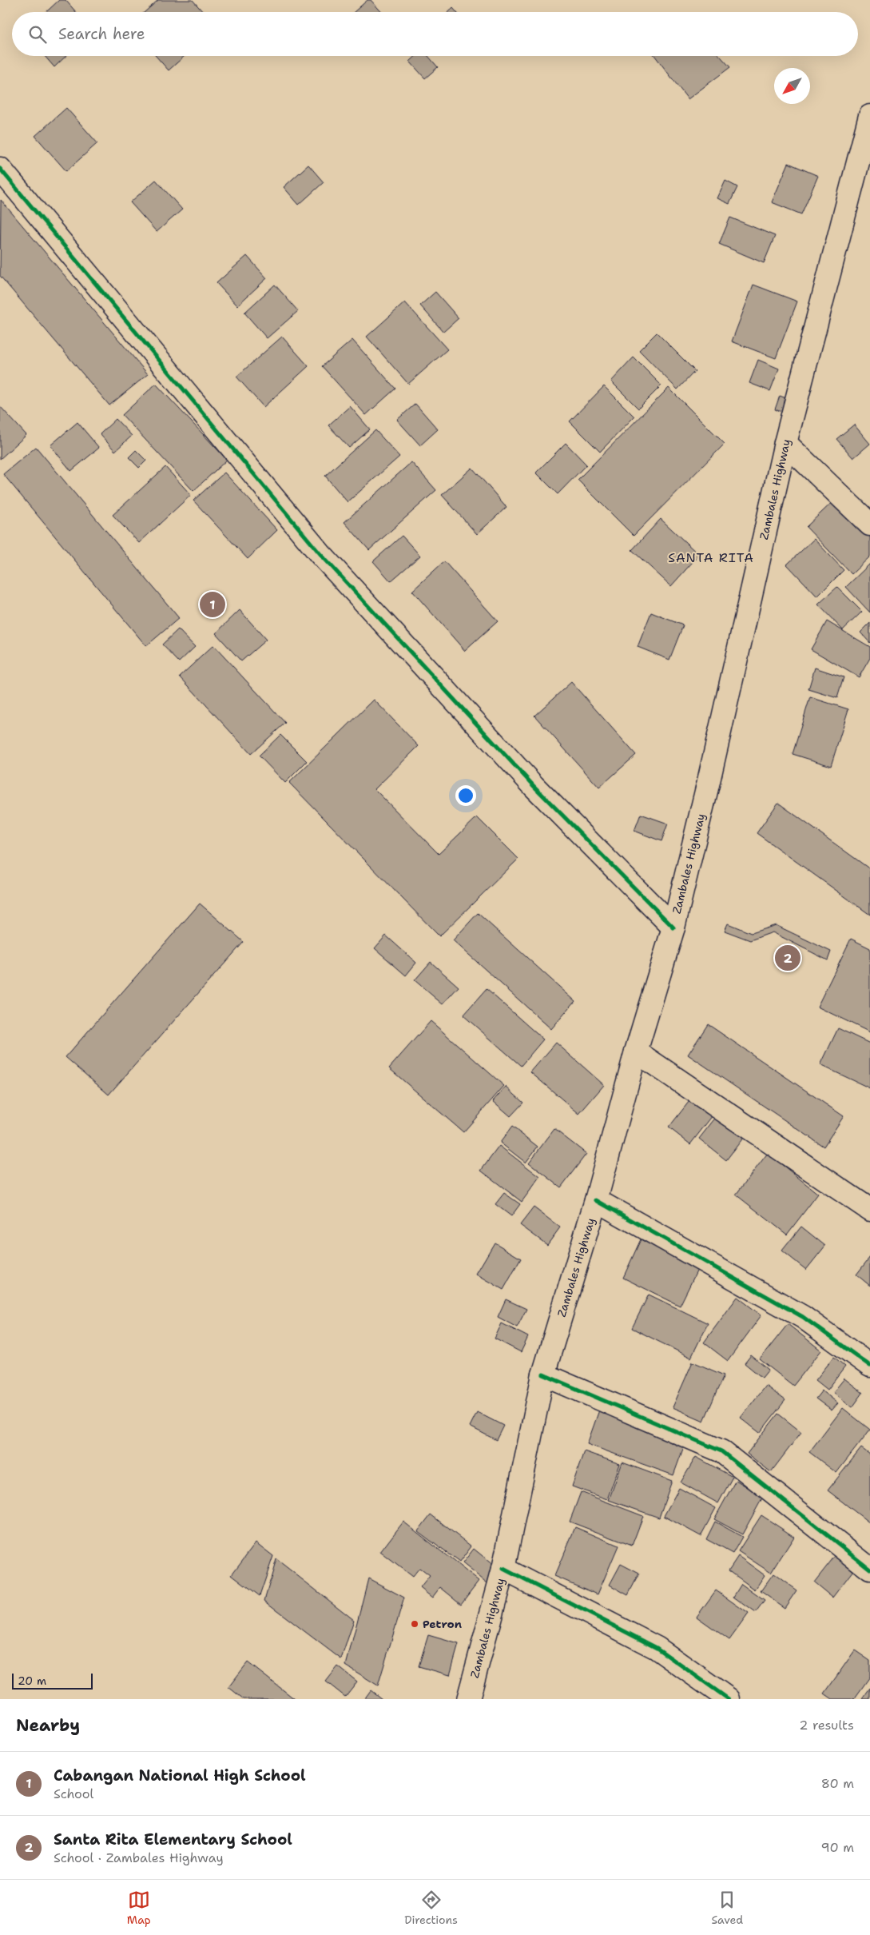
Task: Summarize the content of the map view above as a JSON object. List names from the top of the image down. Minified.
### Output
{"streets":{"street":["Zambales Highway"]},"districts":["SANTA RITA"],"places":["Petron"],"scale_bar":"20 m","north":"bottom left","page":{"search":"Search here","pins":["1","2"],"scale":"20 m","heading":["Nearby","2 results"],"list":[{"mark":"1","name":"Cabangan National High School","note":"School","value":"80 m"},{"mark":"2","name":"Santa Rita Elementary School","note":"School · Zambales Highway","value":"90 m"}],"nav":["Map","Directions","Saved"]}}
